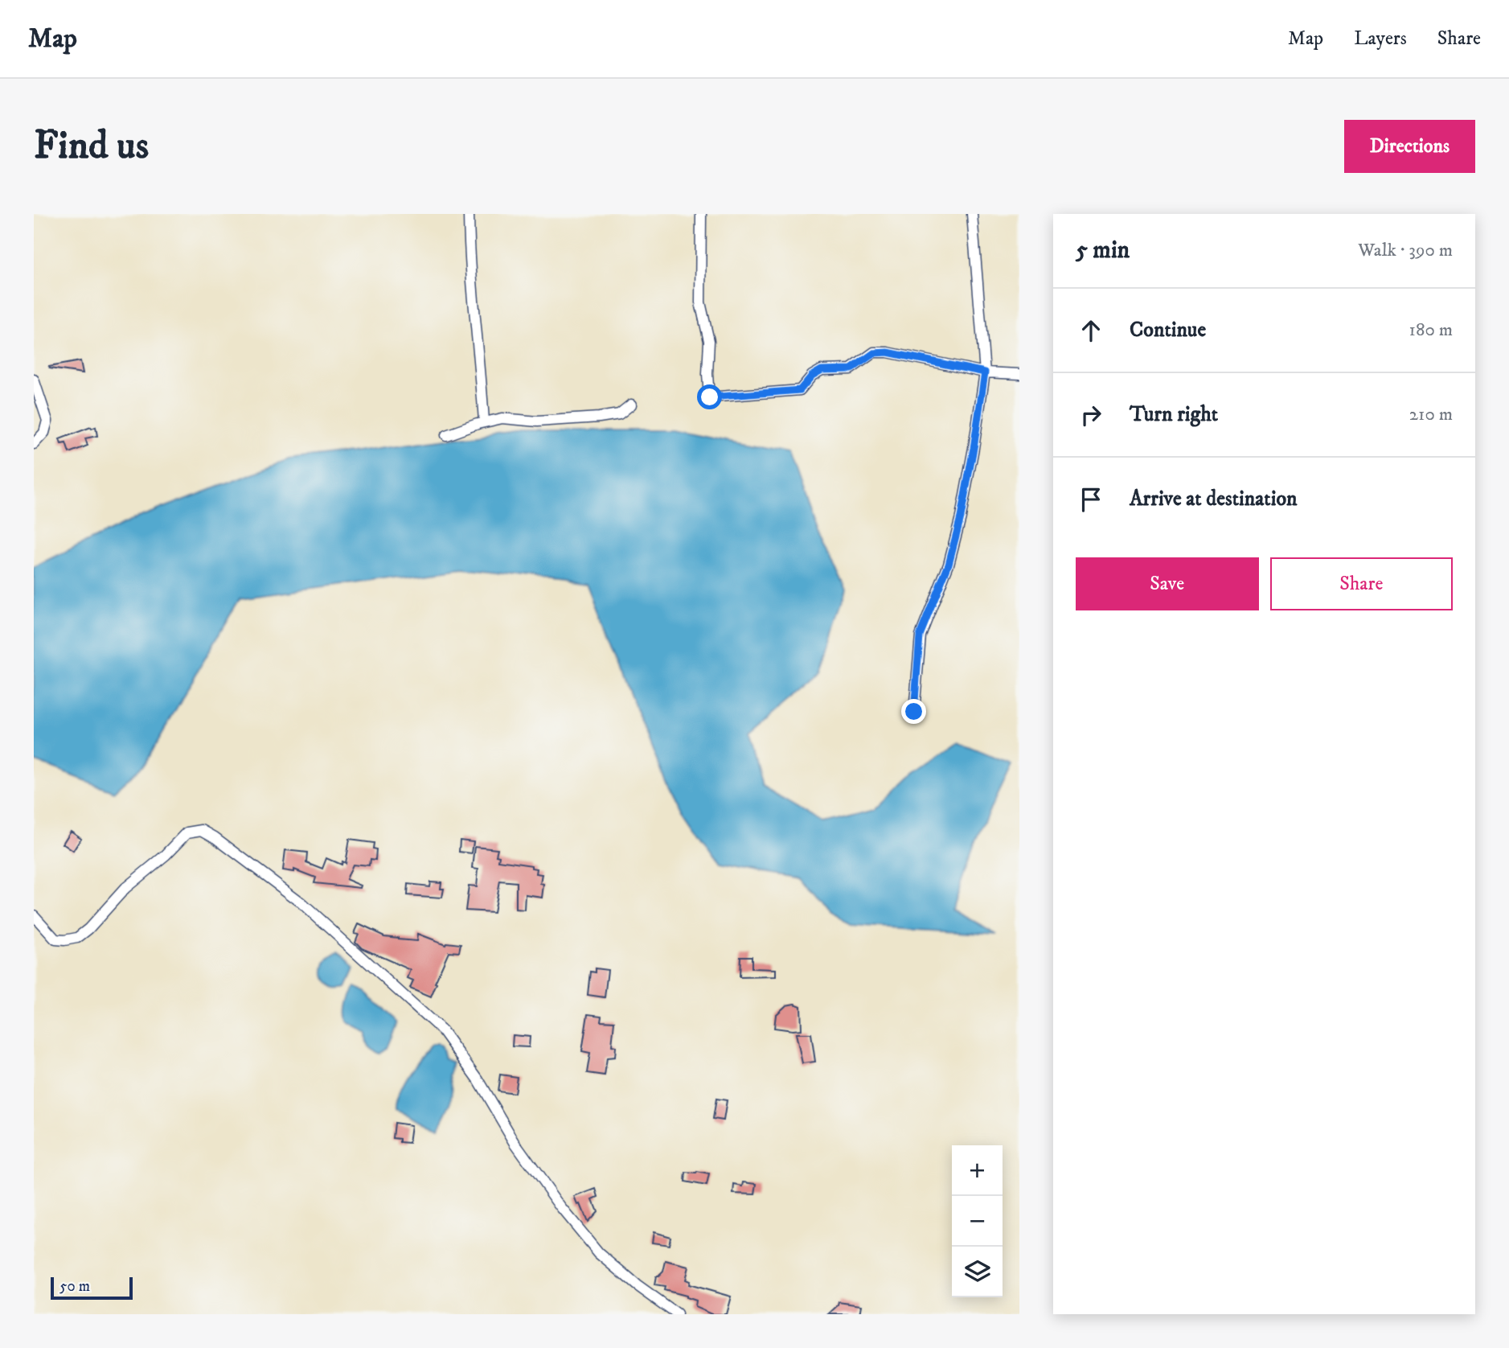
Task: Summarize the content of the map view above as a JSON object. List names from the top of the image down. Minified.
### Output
{"scale_bar":"50 m","page":{"header":"Map","nav":["Map","Layers","Share"],"buttons":["Directions",["Save","Share"]],"title":"Find us","heading":["5 min","Walk · 390 m"],"list":[["Continue","180 m"],["Turn right","210 m"],"Arrive at destination"],"map_buttons":["+","−"],"scale":"50 m"}}
